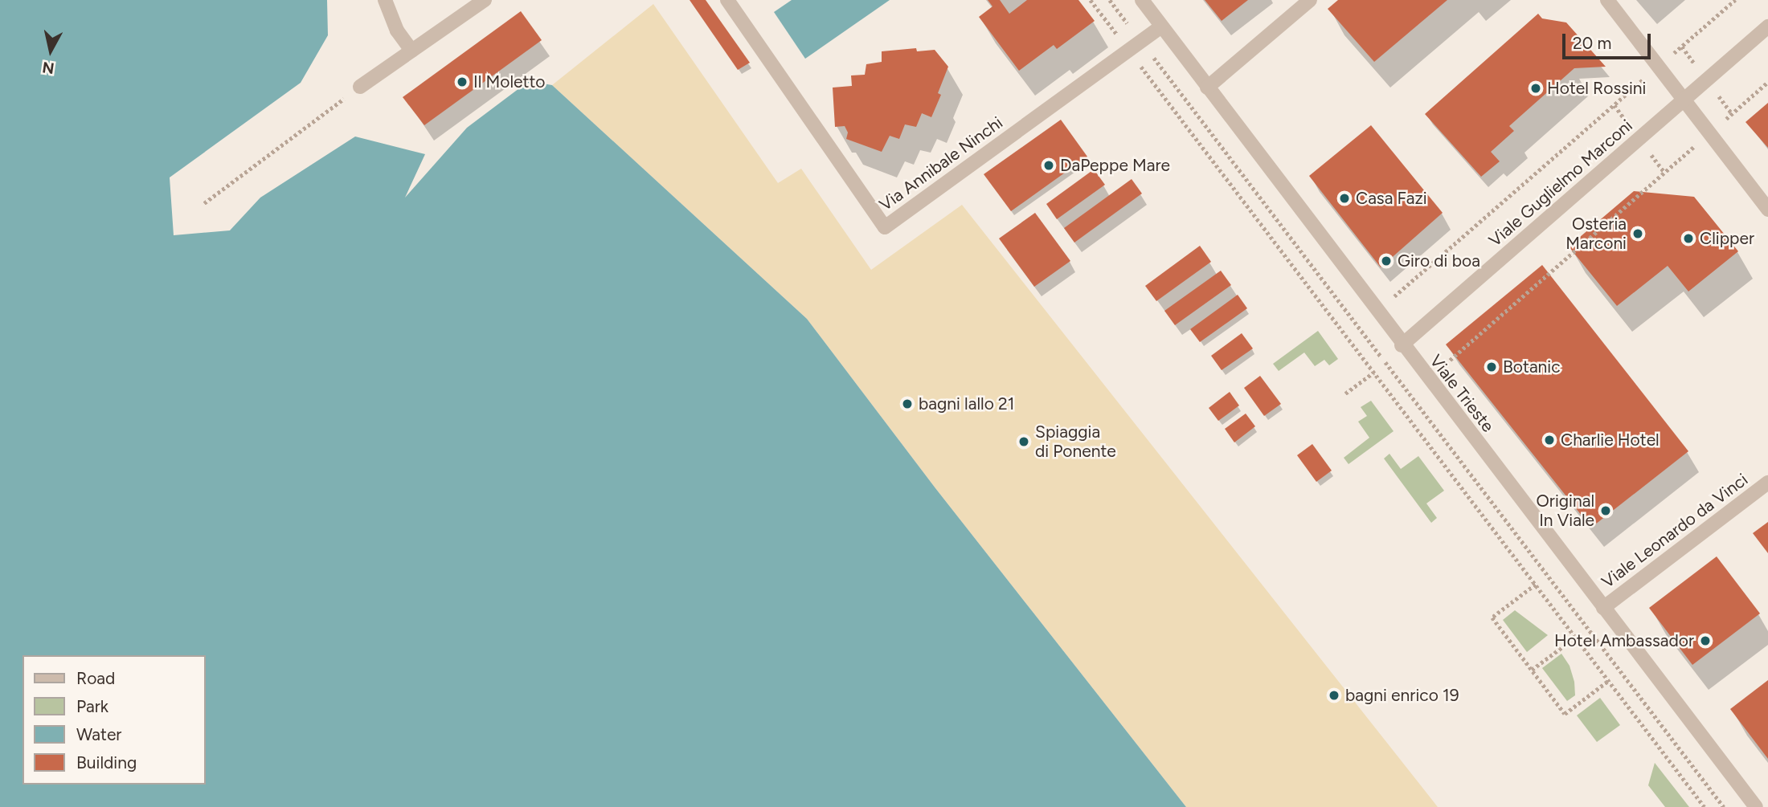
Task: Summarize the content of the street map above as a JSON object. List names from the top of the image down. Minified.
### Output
{"streets":{"street":["Via Annibale Ninchi","Viale Guglielmo Marconi","Viale Trieste","Viale Leonardo da Vinci"]},"crossings":[["Via Annibale Ninchi","Viale Trieste"],["Viale Guglielmo Marconi","Viale Trieste"],["Viale Trieste","Viale Leonardo da Vinci"]],"places":["Il Moletto","Hotel Rossini","DaPeppe Mare","Casa Fazi","Osteria Marconi","Clipper","Giro di boa","Botanic","bagni lallo 21","Charlie Hotel","Spiaggia di Ponente","Original In Viale","Hotel Ambassador","bagni enrico 19"],"legend":["Road","Park","Water","Building"],"scale_bar":"20 m","north":"bottom"}
